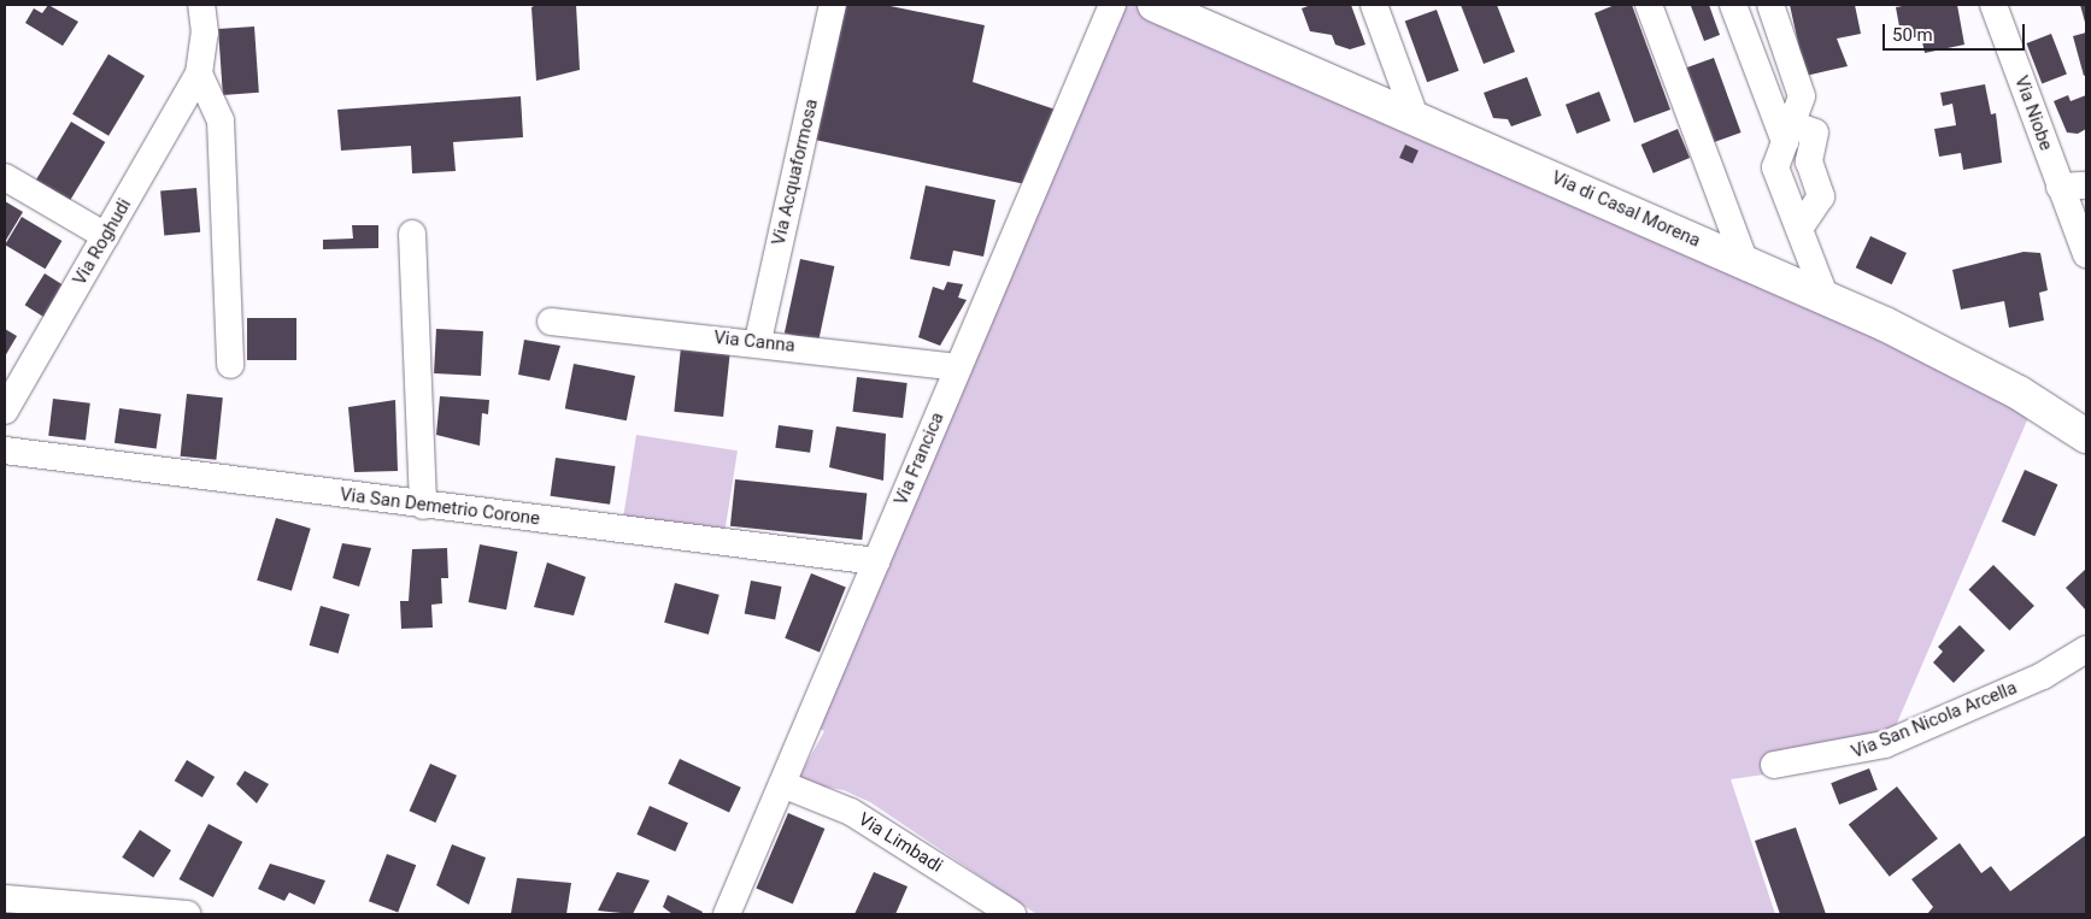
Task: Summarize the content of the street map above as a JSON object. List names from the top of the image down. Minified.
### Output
{"streets":{"main road":["Via di Casal Morena"],"street":["Via Niobe","Via Acquaformosa","Via Roghudi","Via Canna","Via Francica","Via San Demetrio Corone","Via San Nicola Arcella","Via Limbadi"]},"crossings":[["Via Acquaformosa","Via Canna"],["Via Canna","Via Francica"],["Via Francica","Via San Demetrio Corone"],["Via Francica","Via Limbadi"]],"scale_bar":"50 m"}
